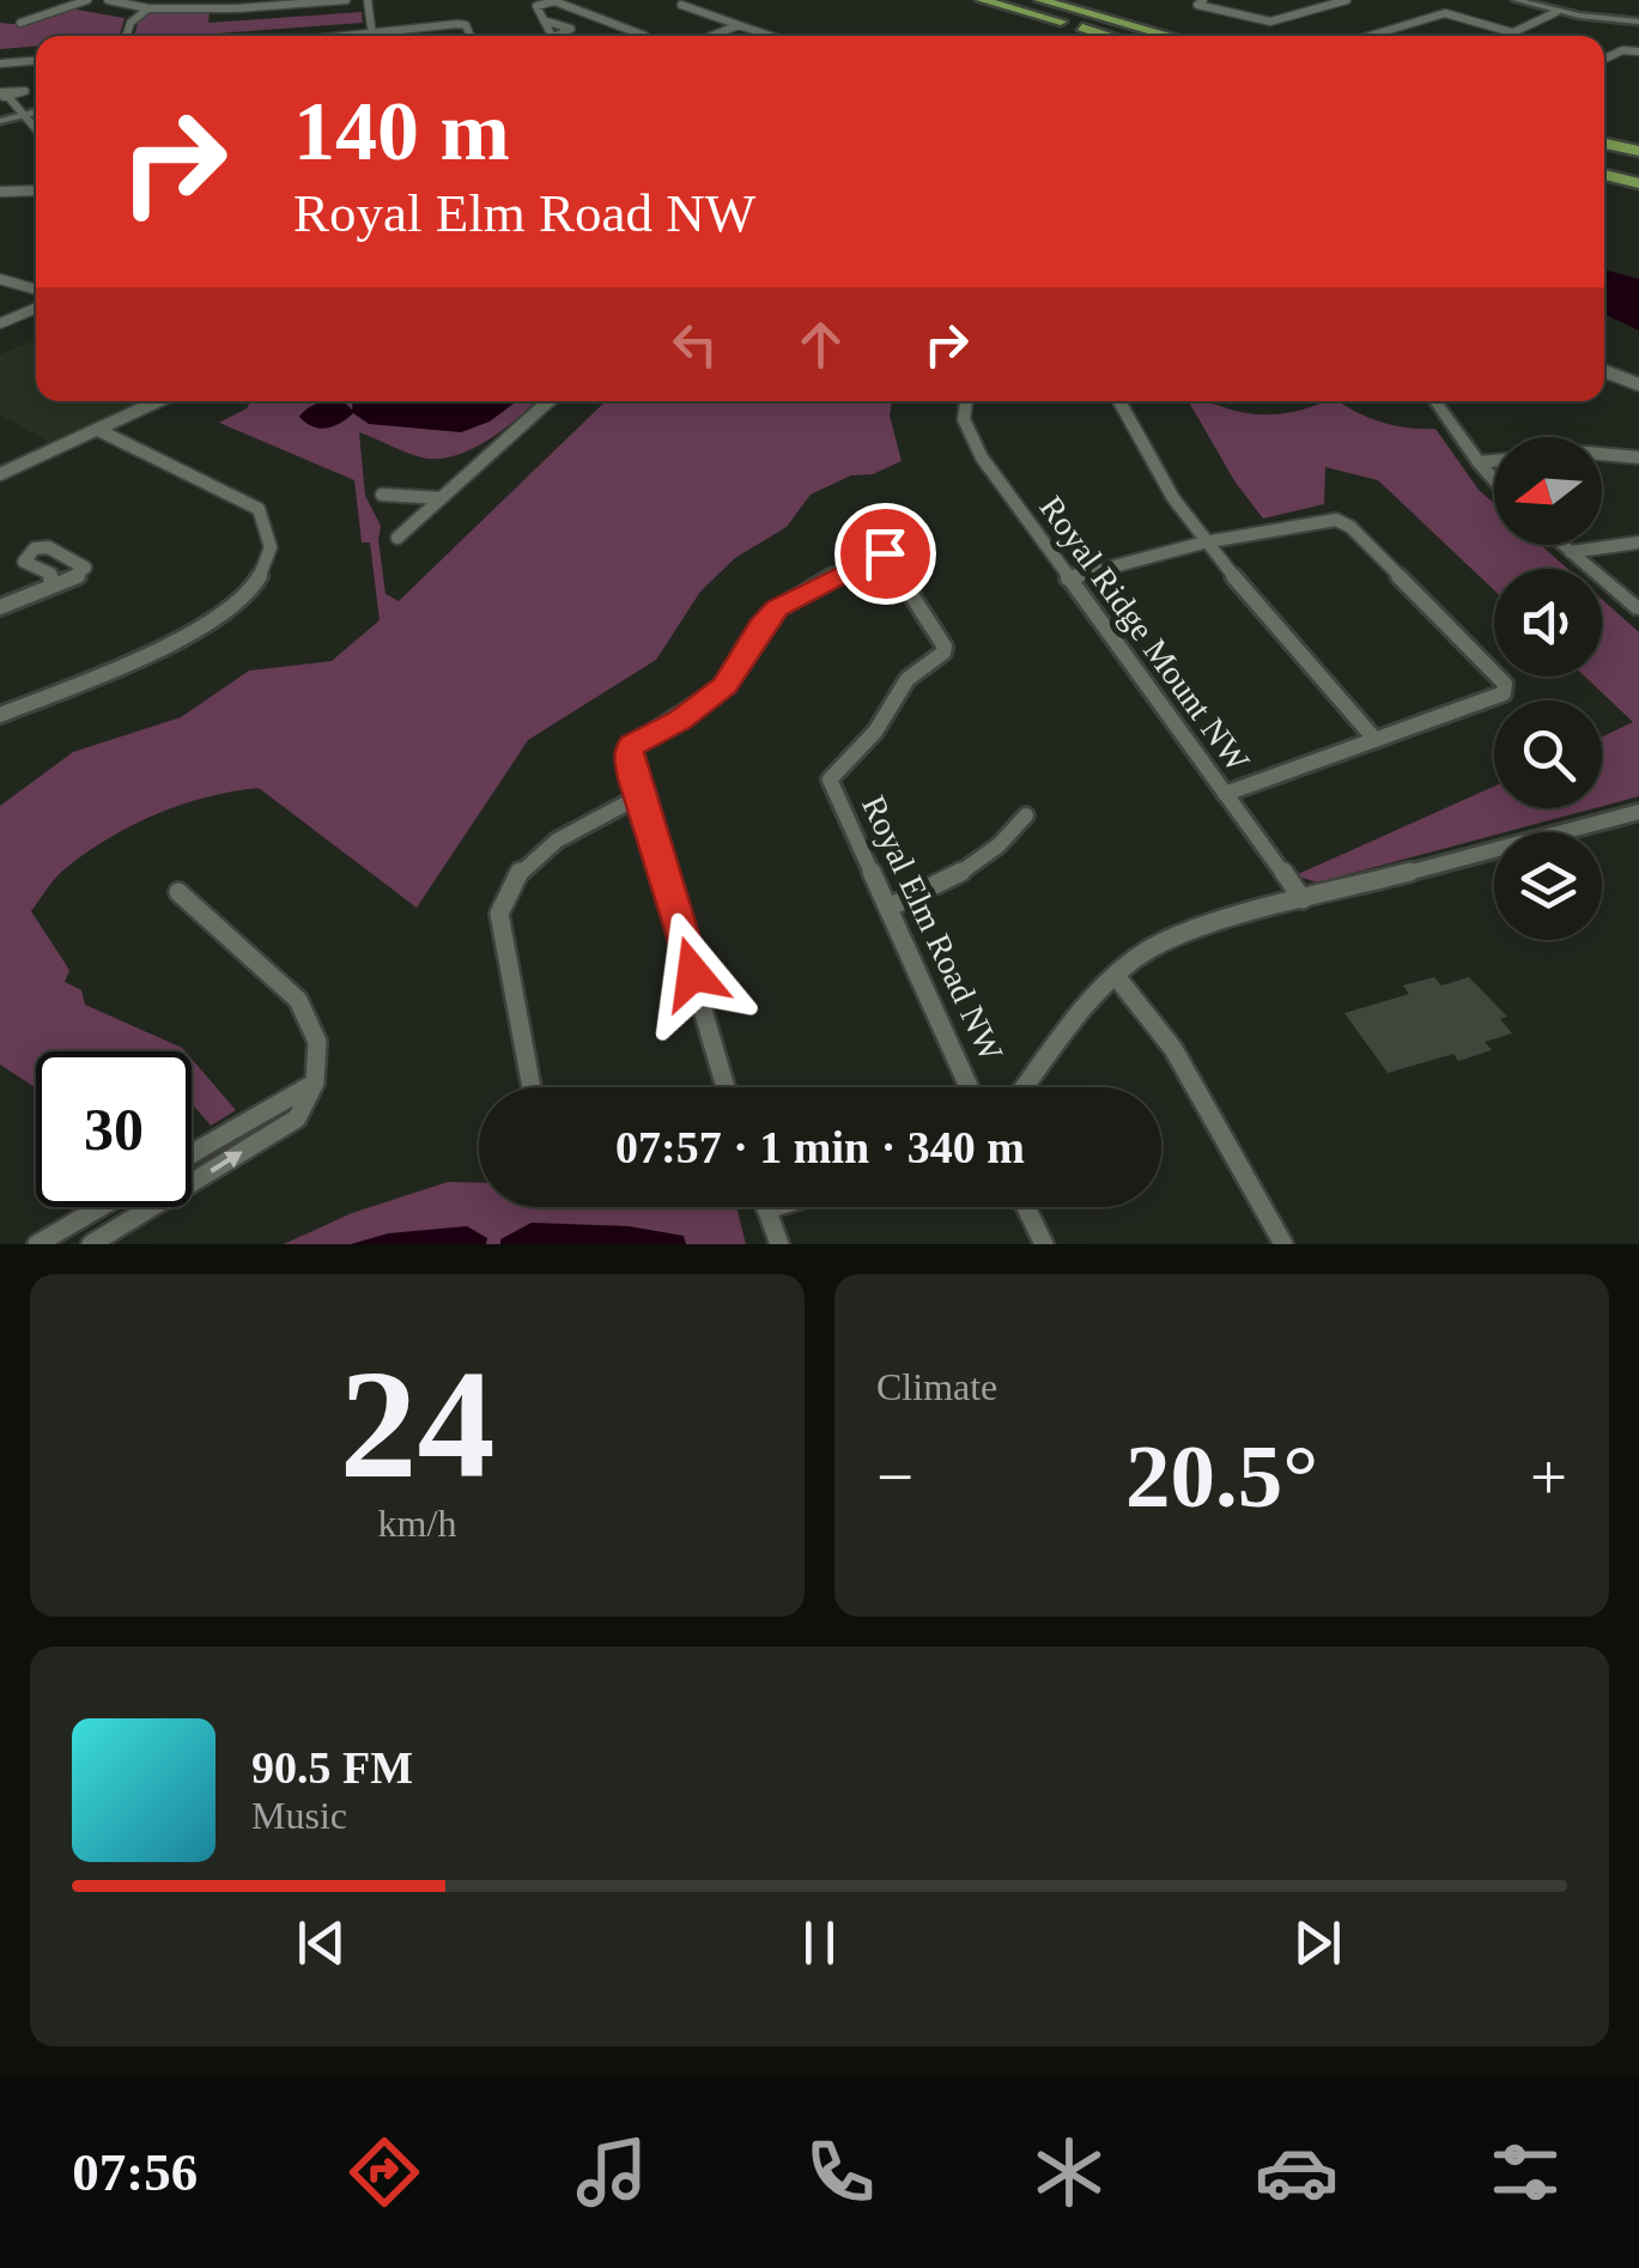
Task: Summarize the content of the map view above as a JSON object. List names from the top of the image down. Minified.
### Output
{"streets":{"street":["Royal Ridge Mount NW","Royal Elm Road NW"]},"north":"left","page":{"turn":["140 m","Royal Elm Road NW"],"limit":"30","trip":"07:57 · 1 min · 340 m","tile":[["24","km/h"],"Climate"],"heat":["−","20.5°","+"],"song":["90.5 FM","Music"],"tabs":"07:56"}}
